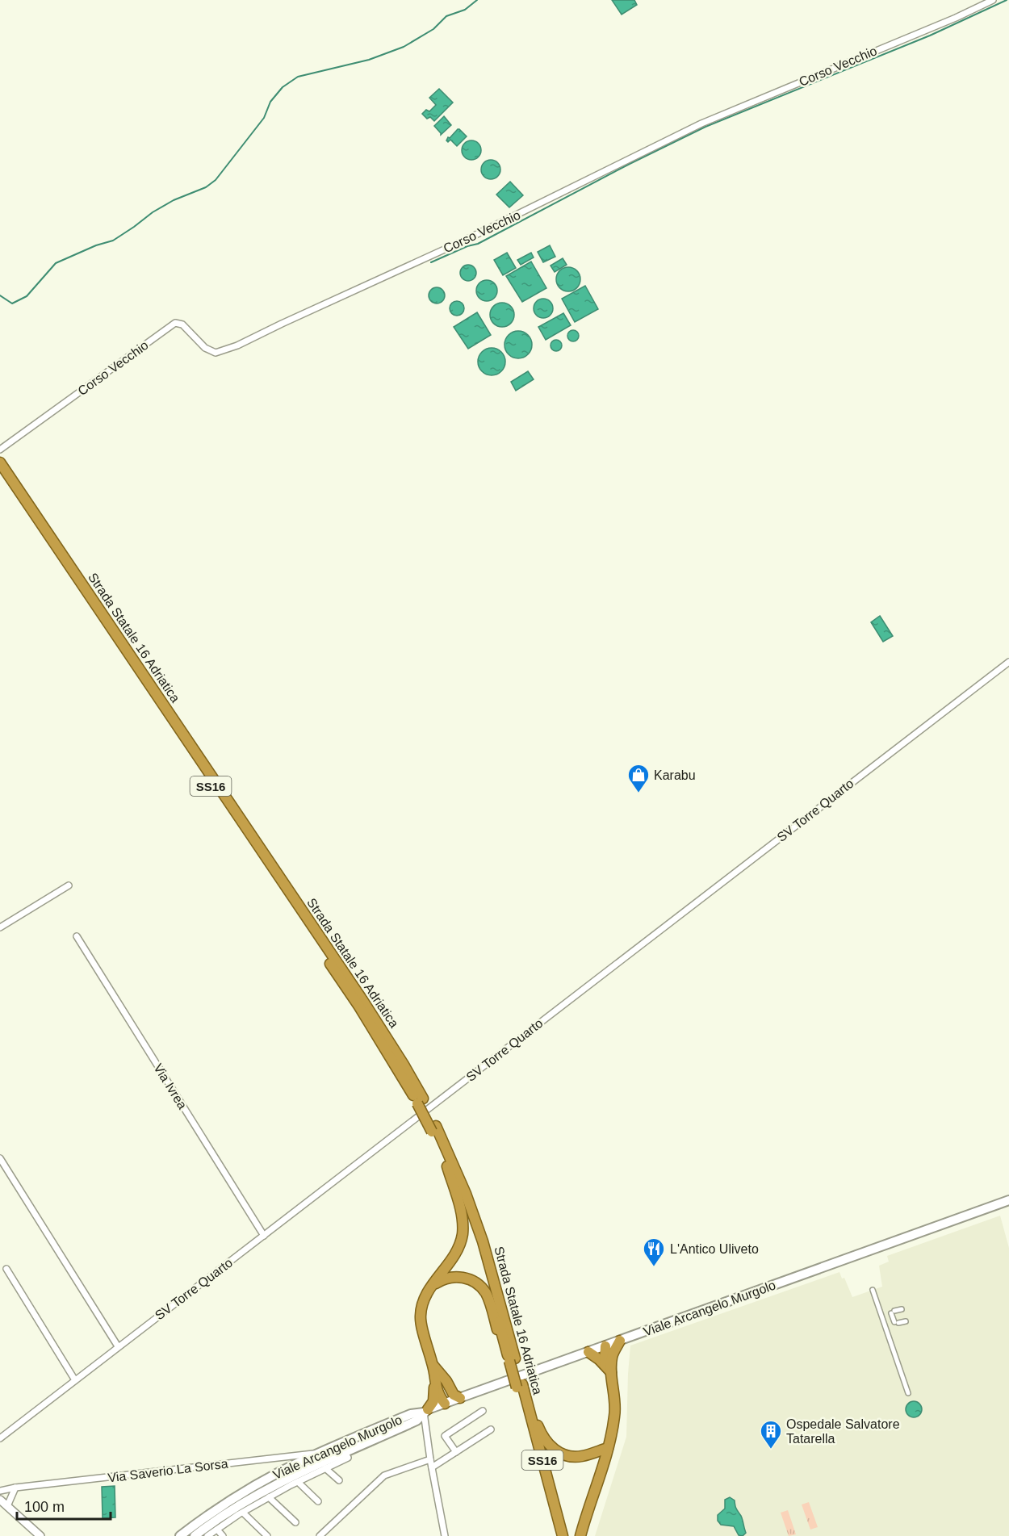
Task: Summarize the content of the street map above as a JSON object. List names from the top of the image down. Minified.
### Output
{"streets":{"highway":["Strada Statale 16 Adriatica","SS16"],"main road":["Viale Arcangelo Murgolo"],"street":["Corso Vecchio","SV Torre Quarto","Via Ivrea","Via Saverio La Sorsa"]},"crossings":[["SV Torre Quarto","Via Ivrea"],["Viale Arcangelo Murgolo","Via Saverio La Sorsa"]],"places":{"shop":["Karabu"],"restaurant":["L'Antico Uliveto"],"building":["Ospedale Salvatore Tatarella"]},"scale_bar":"100 m"}
